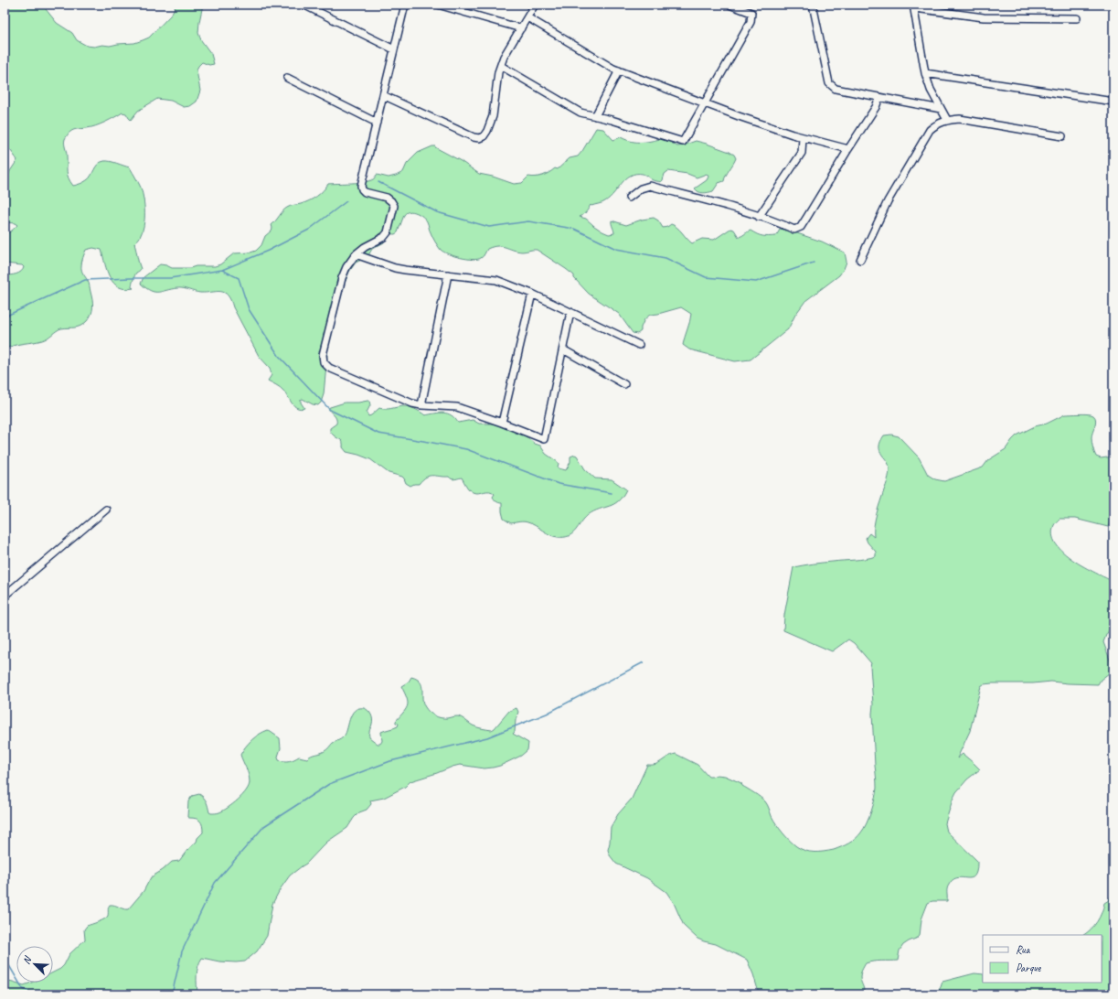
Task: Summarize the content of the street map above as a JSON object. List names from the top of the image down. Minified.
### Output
{"legend":["Rua","Parque"],"north":"top left"}
